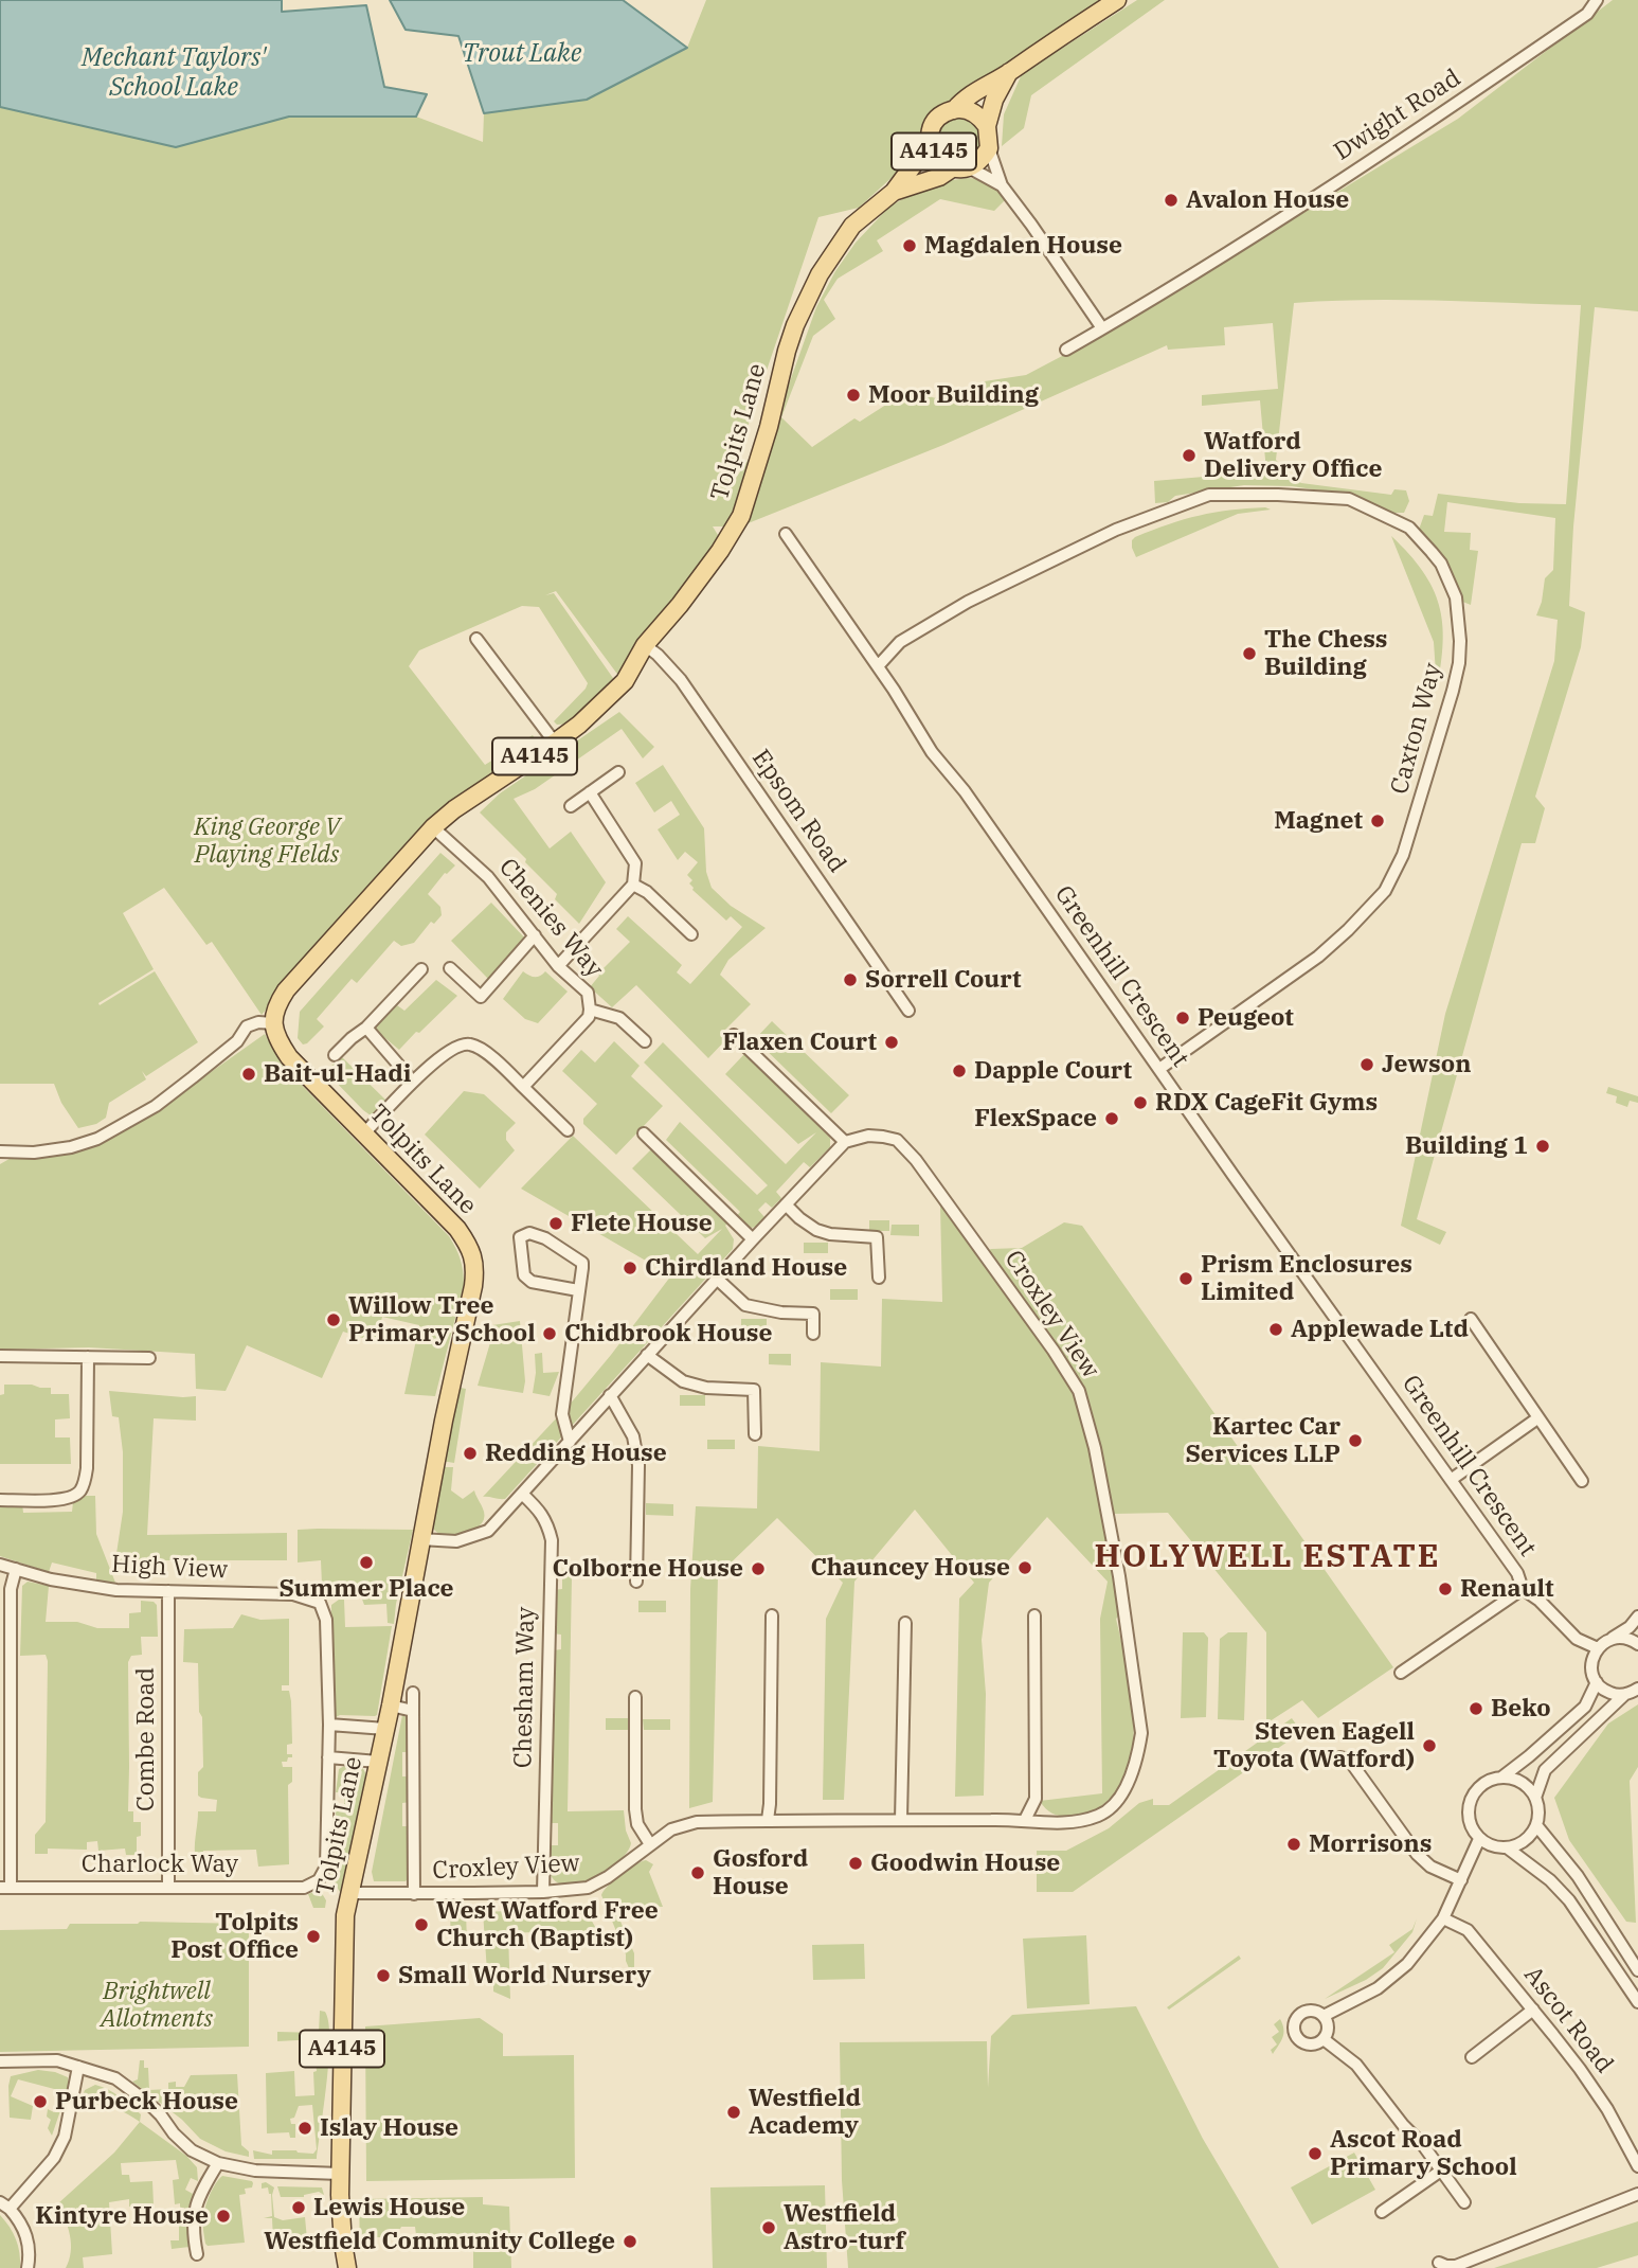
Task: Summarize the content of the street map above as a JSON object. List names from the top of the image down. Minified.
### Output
{"streets":{"main road":["A4145","Tolpits Lane"],"street":["Dwight Road","Caxton Way","Epsom Road","Chenies Way","Greenhill Crescent","Croxley View","High View","Chesham Way","Combe Road","Charlock Way","Ascot Road"]},"crossings":[["A4145","Tolpits Lane"],["Tolpits Lane","Epsom Road"],["Tolpits Lane","Chenies Way"],["Tolpits Lane","Croxley View"],["Tolpits Lane","High View"],["Tolpits Lane","Charlock Way"],["Caxton Way","Greenhill Crescent"],["Croxley View","Chesham Way"],["High View","Combe Road"],["Combe Road","Charlock Way"]],"districts":["HOLYWELL ESTATE"],"water":["Trout Lake","Mechant Taylors' School Lake"],"parks":["King George V Playing FIelds","Brightwell Allotments"],"places":["Avalon House","Magdalen House","Moor Building","Watford Delivery Office","The Chess Building","Magnet","Sorrell Court","Peugeot","Flaxen Court","Jewson","Dapple Court","Bait-ul-Hadi","RDX CageFit Gyms","FlexSpace","Building 1","Flete House","Chirdland House","Prism Enclosures Limited","Willow Tree Primary School","Applewade Ltd","Chidbrook House","Kartec Car Services LLP","Redding House","Summer Place","Chauncey House","Colborne House","Renault","Beko","Steven Eagell Toyota (Watford)","Morrisons","Goodwin House","Gosford House","West Watford Free Church (Baptist)","Tolpits Post Office","Small World Nursery","Purbeck House","Westfield Academy","Islay House","Ascot Road Primary School","Lewis House","Kintyre House","Westfield Astro-turf","Westfield Community College"]}
